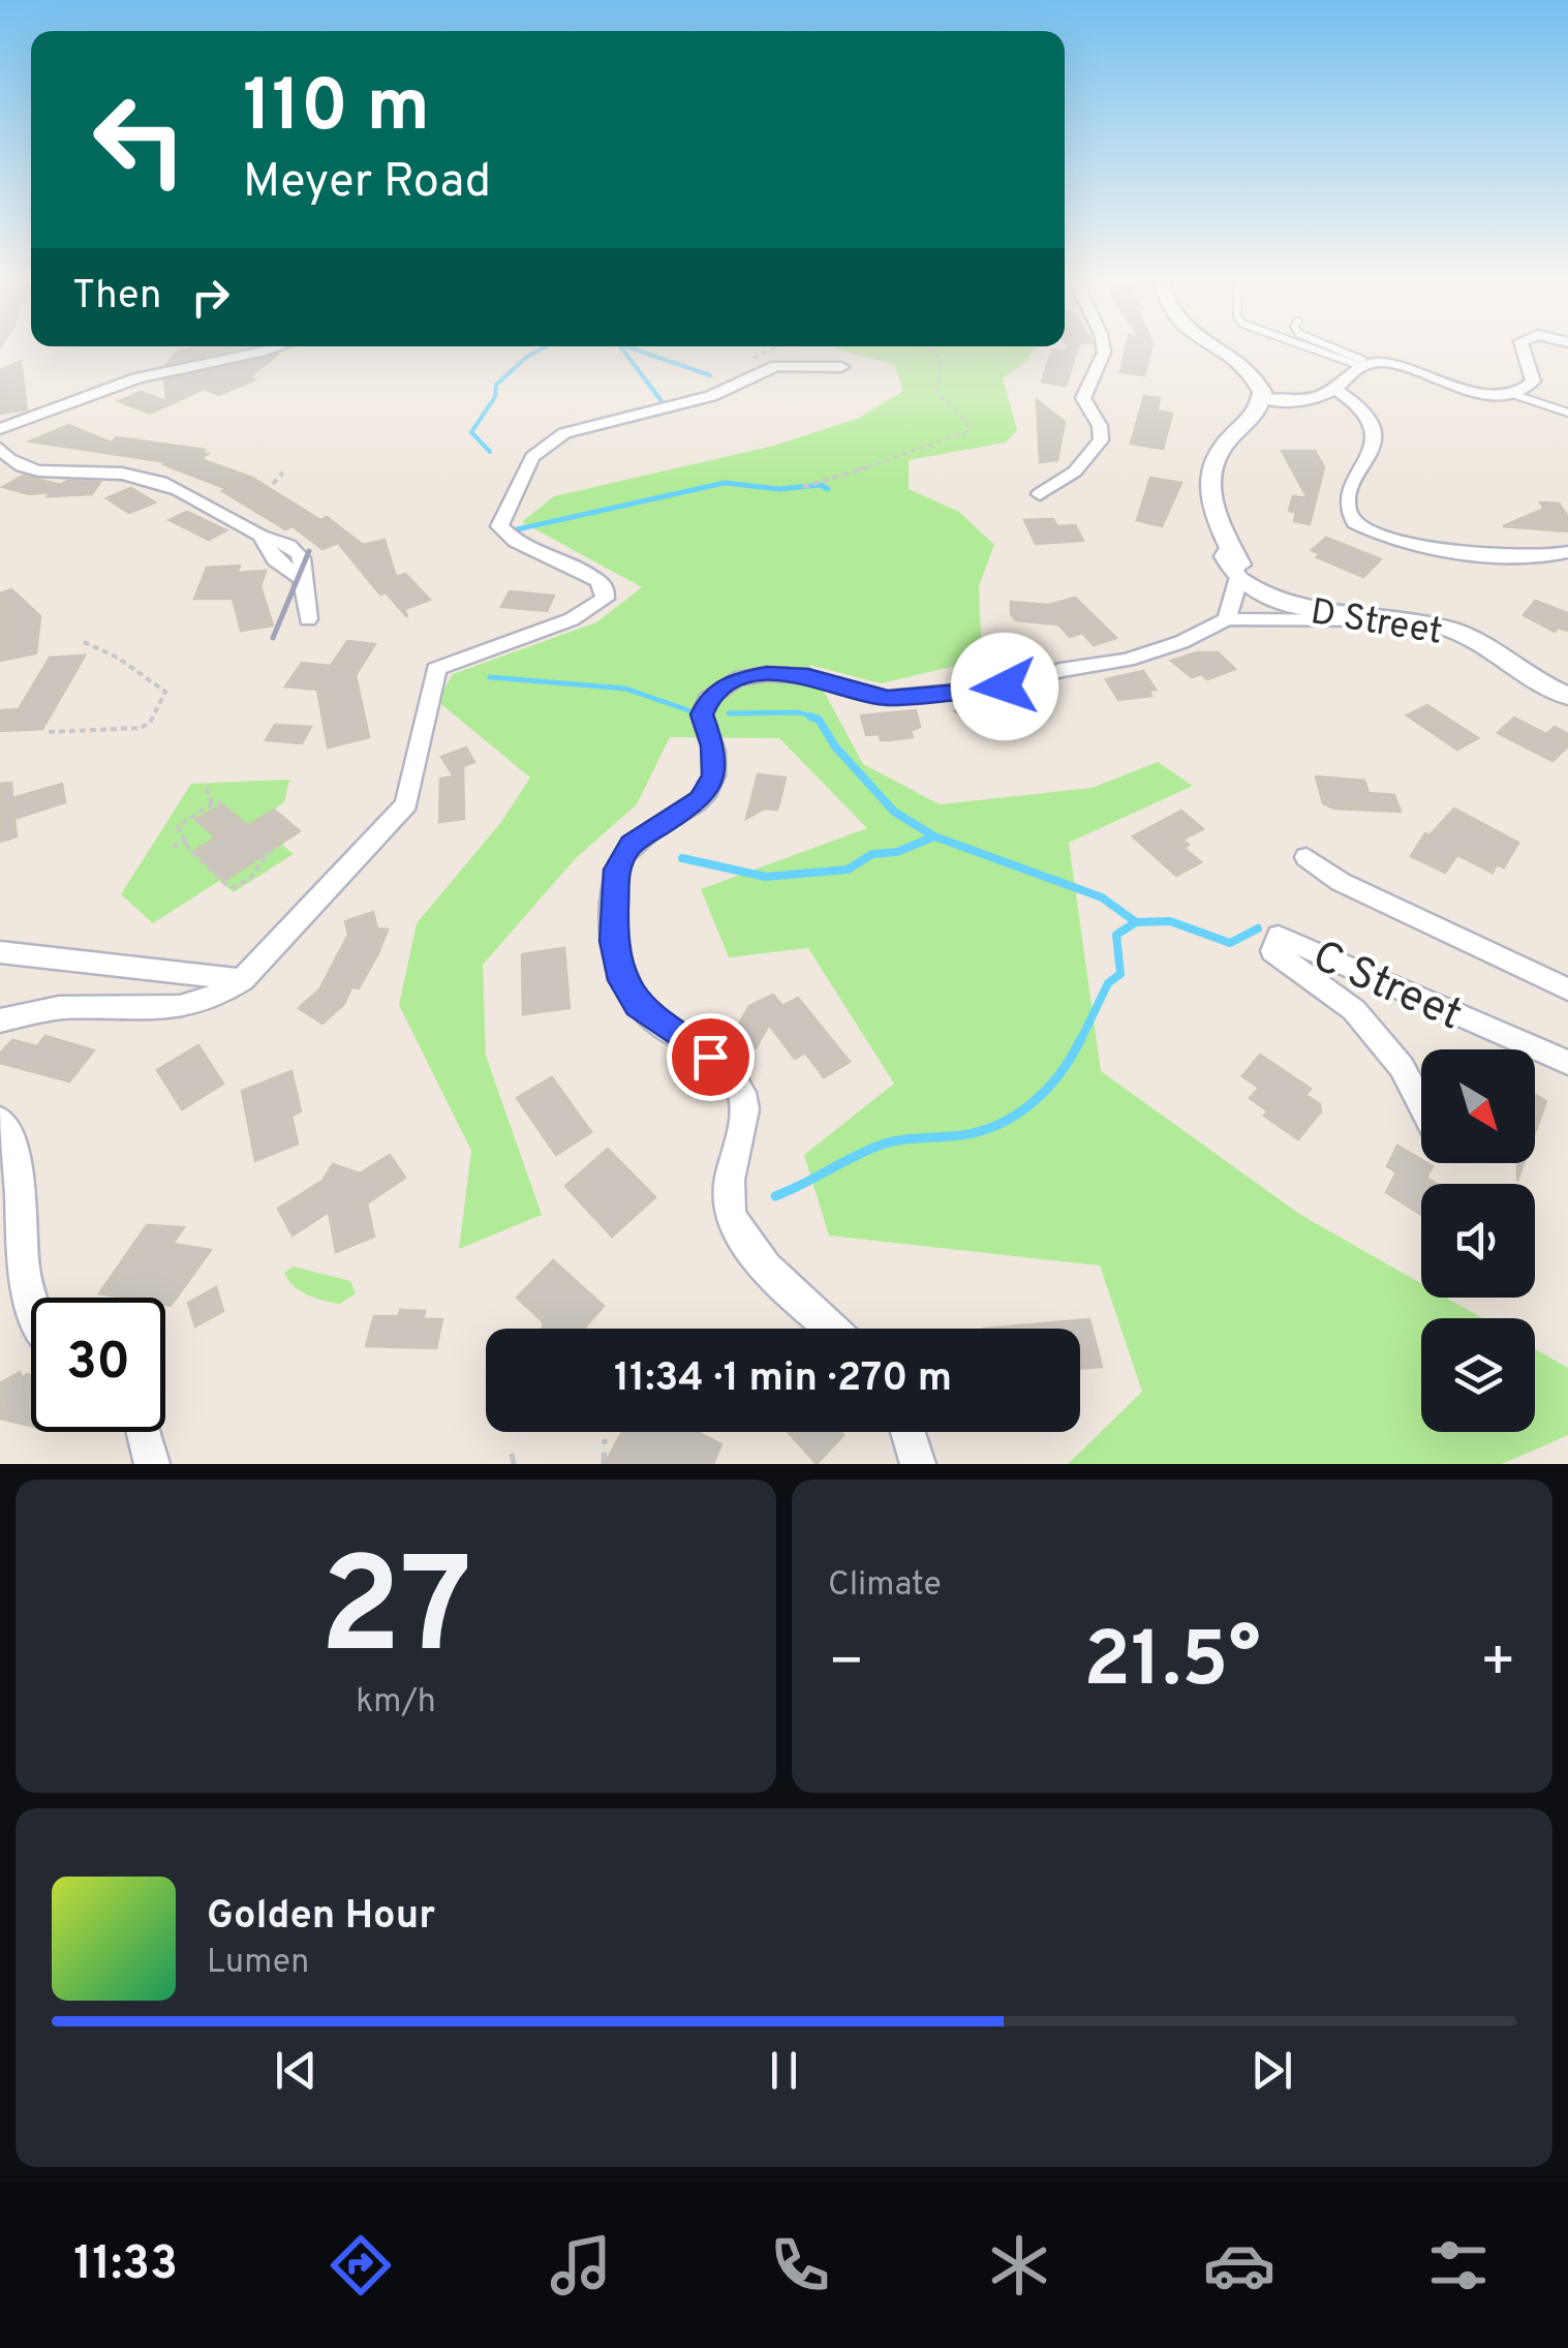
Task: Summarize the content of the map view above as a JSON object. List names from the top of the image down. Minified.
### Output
{"streets":{"street":["D Street","C Street"]},"north":"bottom right","page":{"turn":["110 m","Meyer Road"],"then":"Then","limit":"30","trip":"11:34 · 1 min · 270 m","tile":[["27","km/h"],"Climate"],"heat":["−","21.5°","+"],"song":["Golden Hour","Lumen"],"tabs":"11:33"}}
